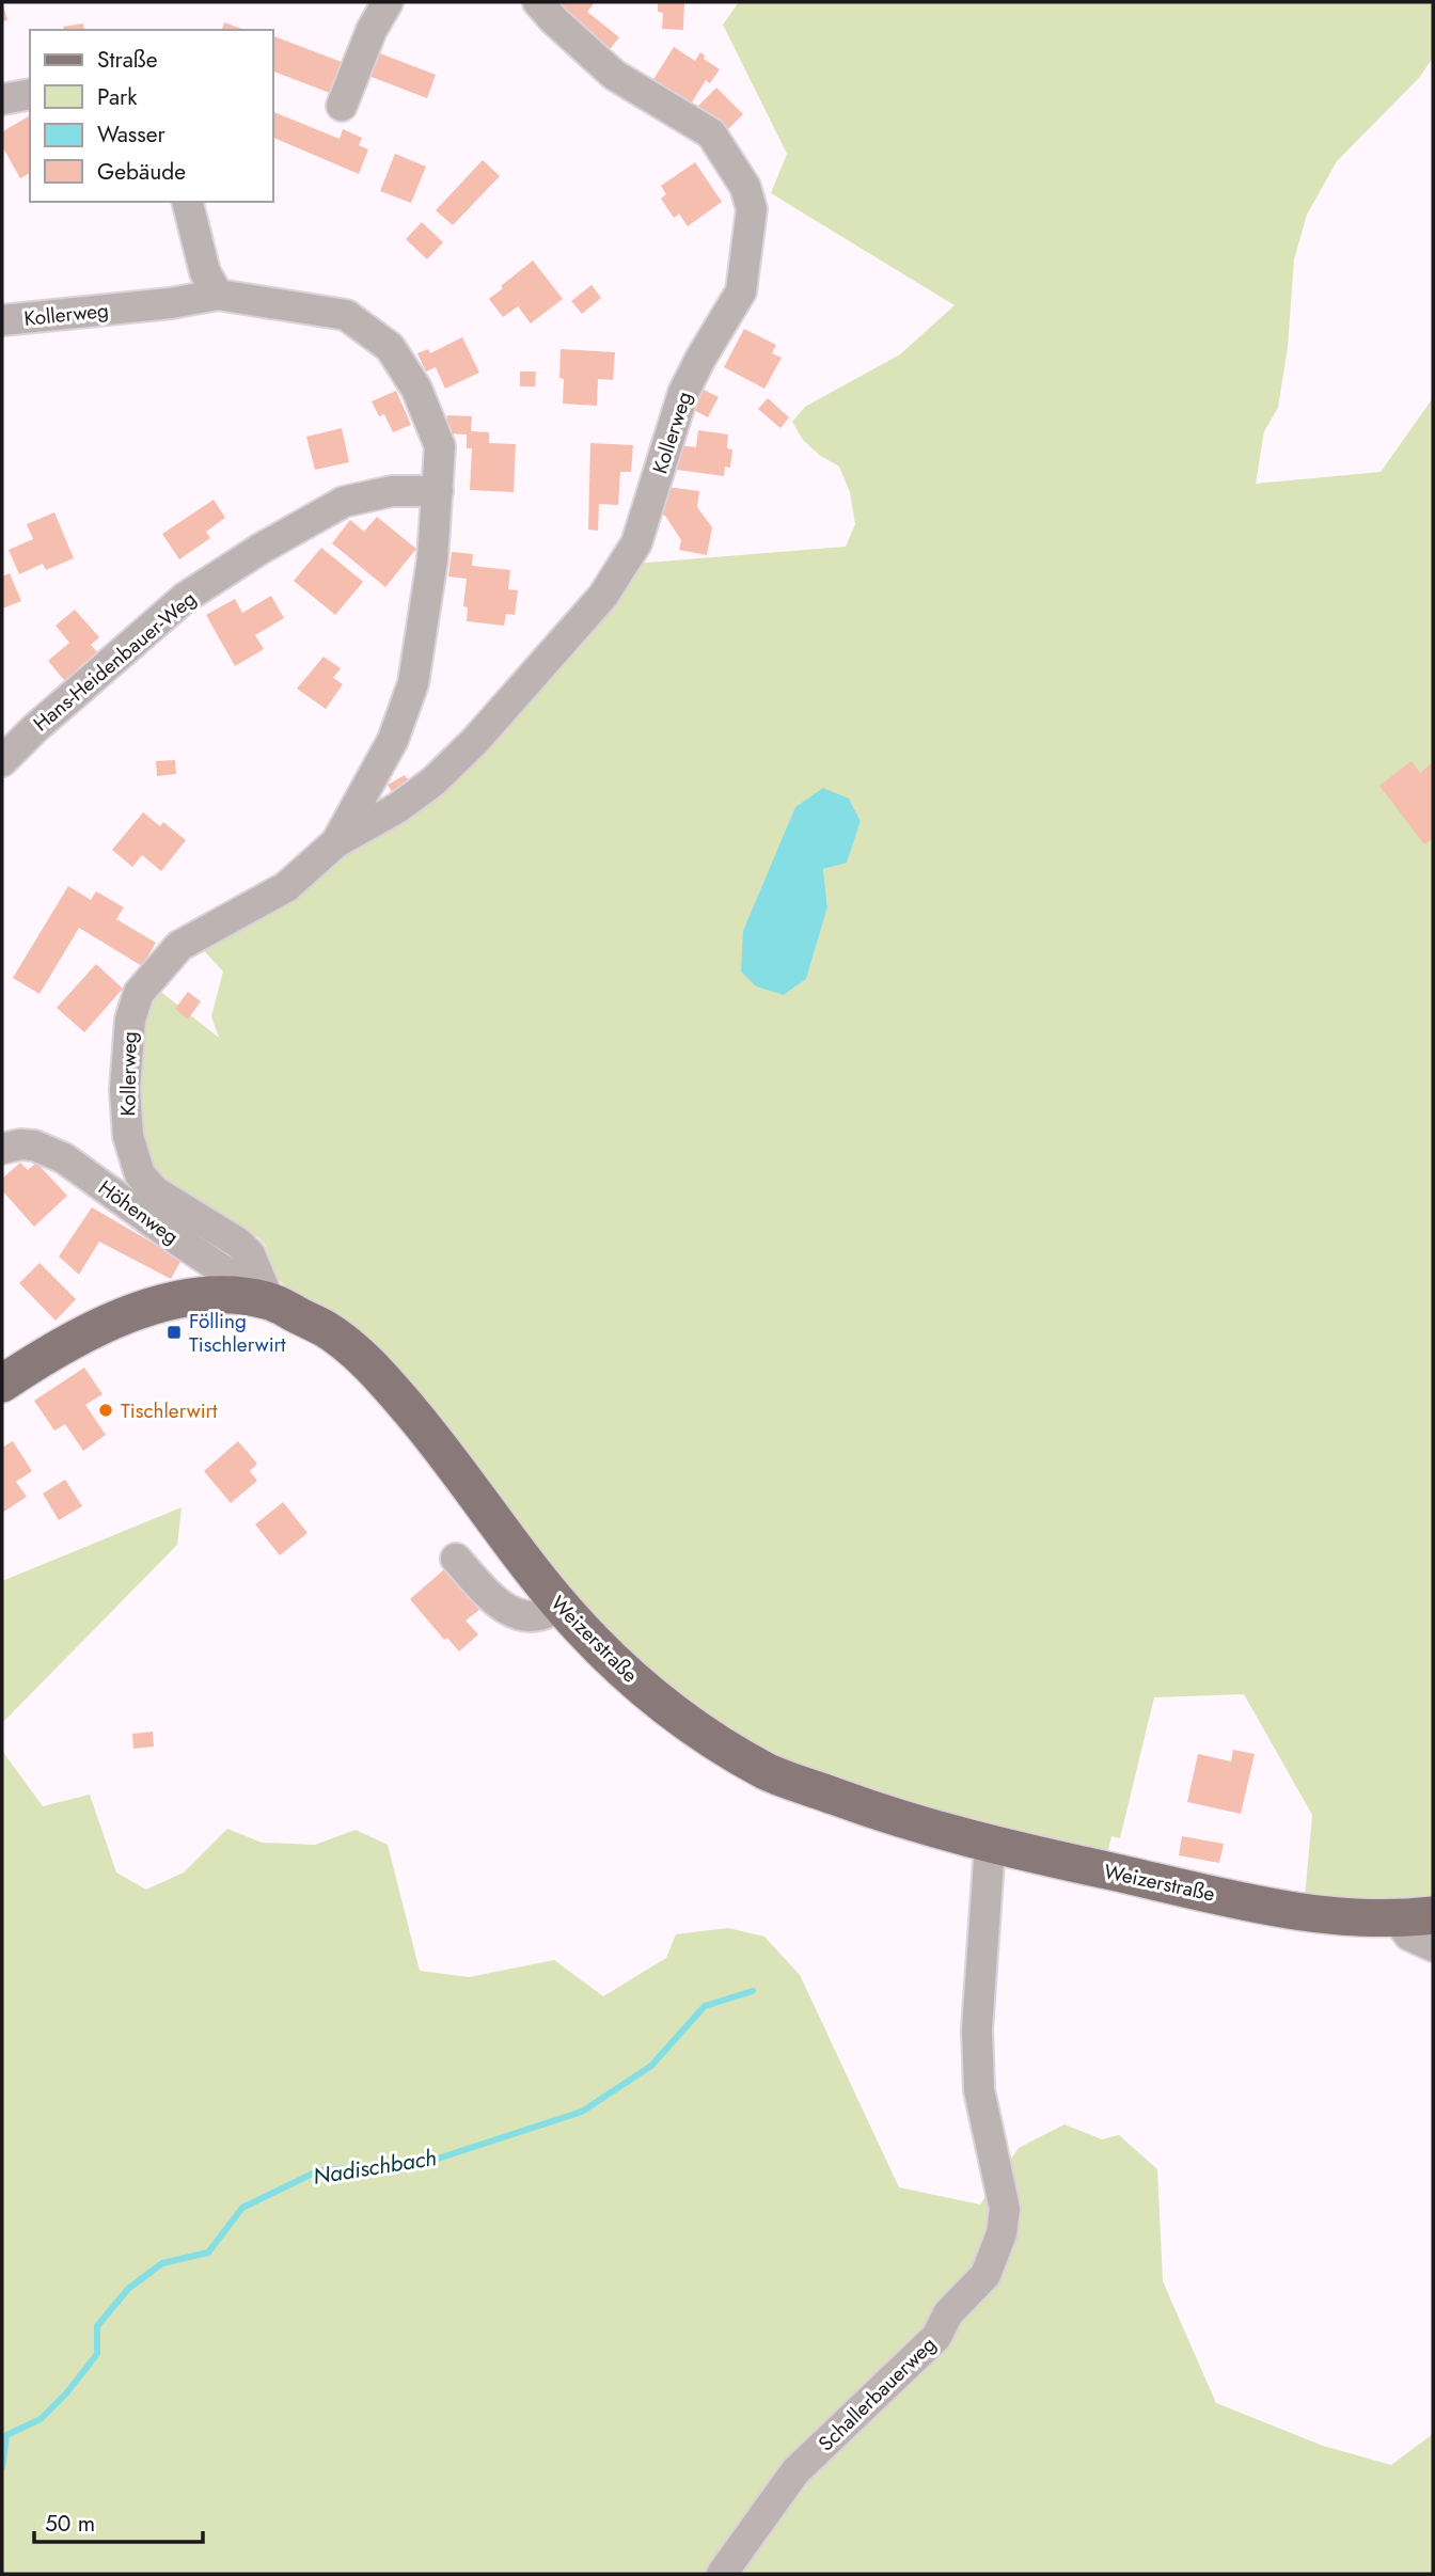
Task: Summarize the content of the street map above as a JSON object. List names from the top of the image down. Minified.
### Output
{"streets":{"main road":["Weizerstraße"],"street":["Kollerweg","Hans-Heidenbauer-Weg","Höhenweg","Schallerbauerweg"]},"crossings":[["Kollerweg","Hans-Heidenbauer-Weg"],["Kollerweg","Höhenweg"],["Kollerweg","Weizerstraße"],["Höhenweg","Weizerstraße"],["Weizerstraße","Schallerbauerweg"]],"water":["Nadischbach"],"places":{"transit":["Fölling Tischlerwirt"],"other":["Tischlerwirt"]},"legend":["Straße","Park","Wasser","Gebäude"],"scale_bar":"50 m"}
